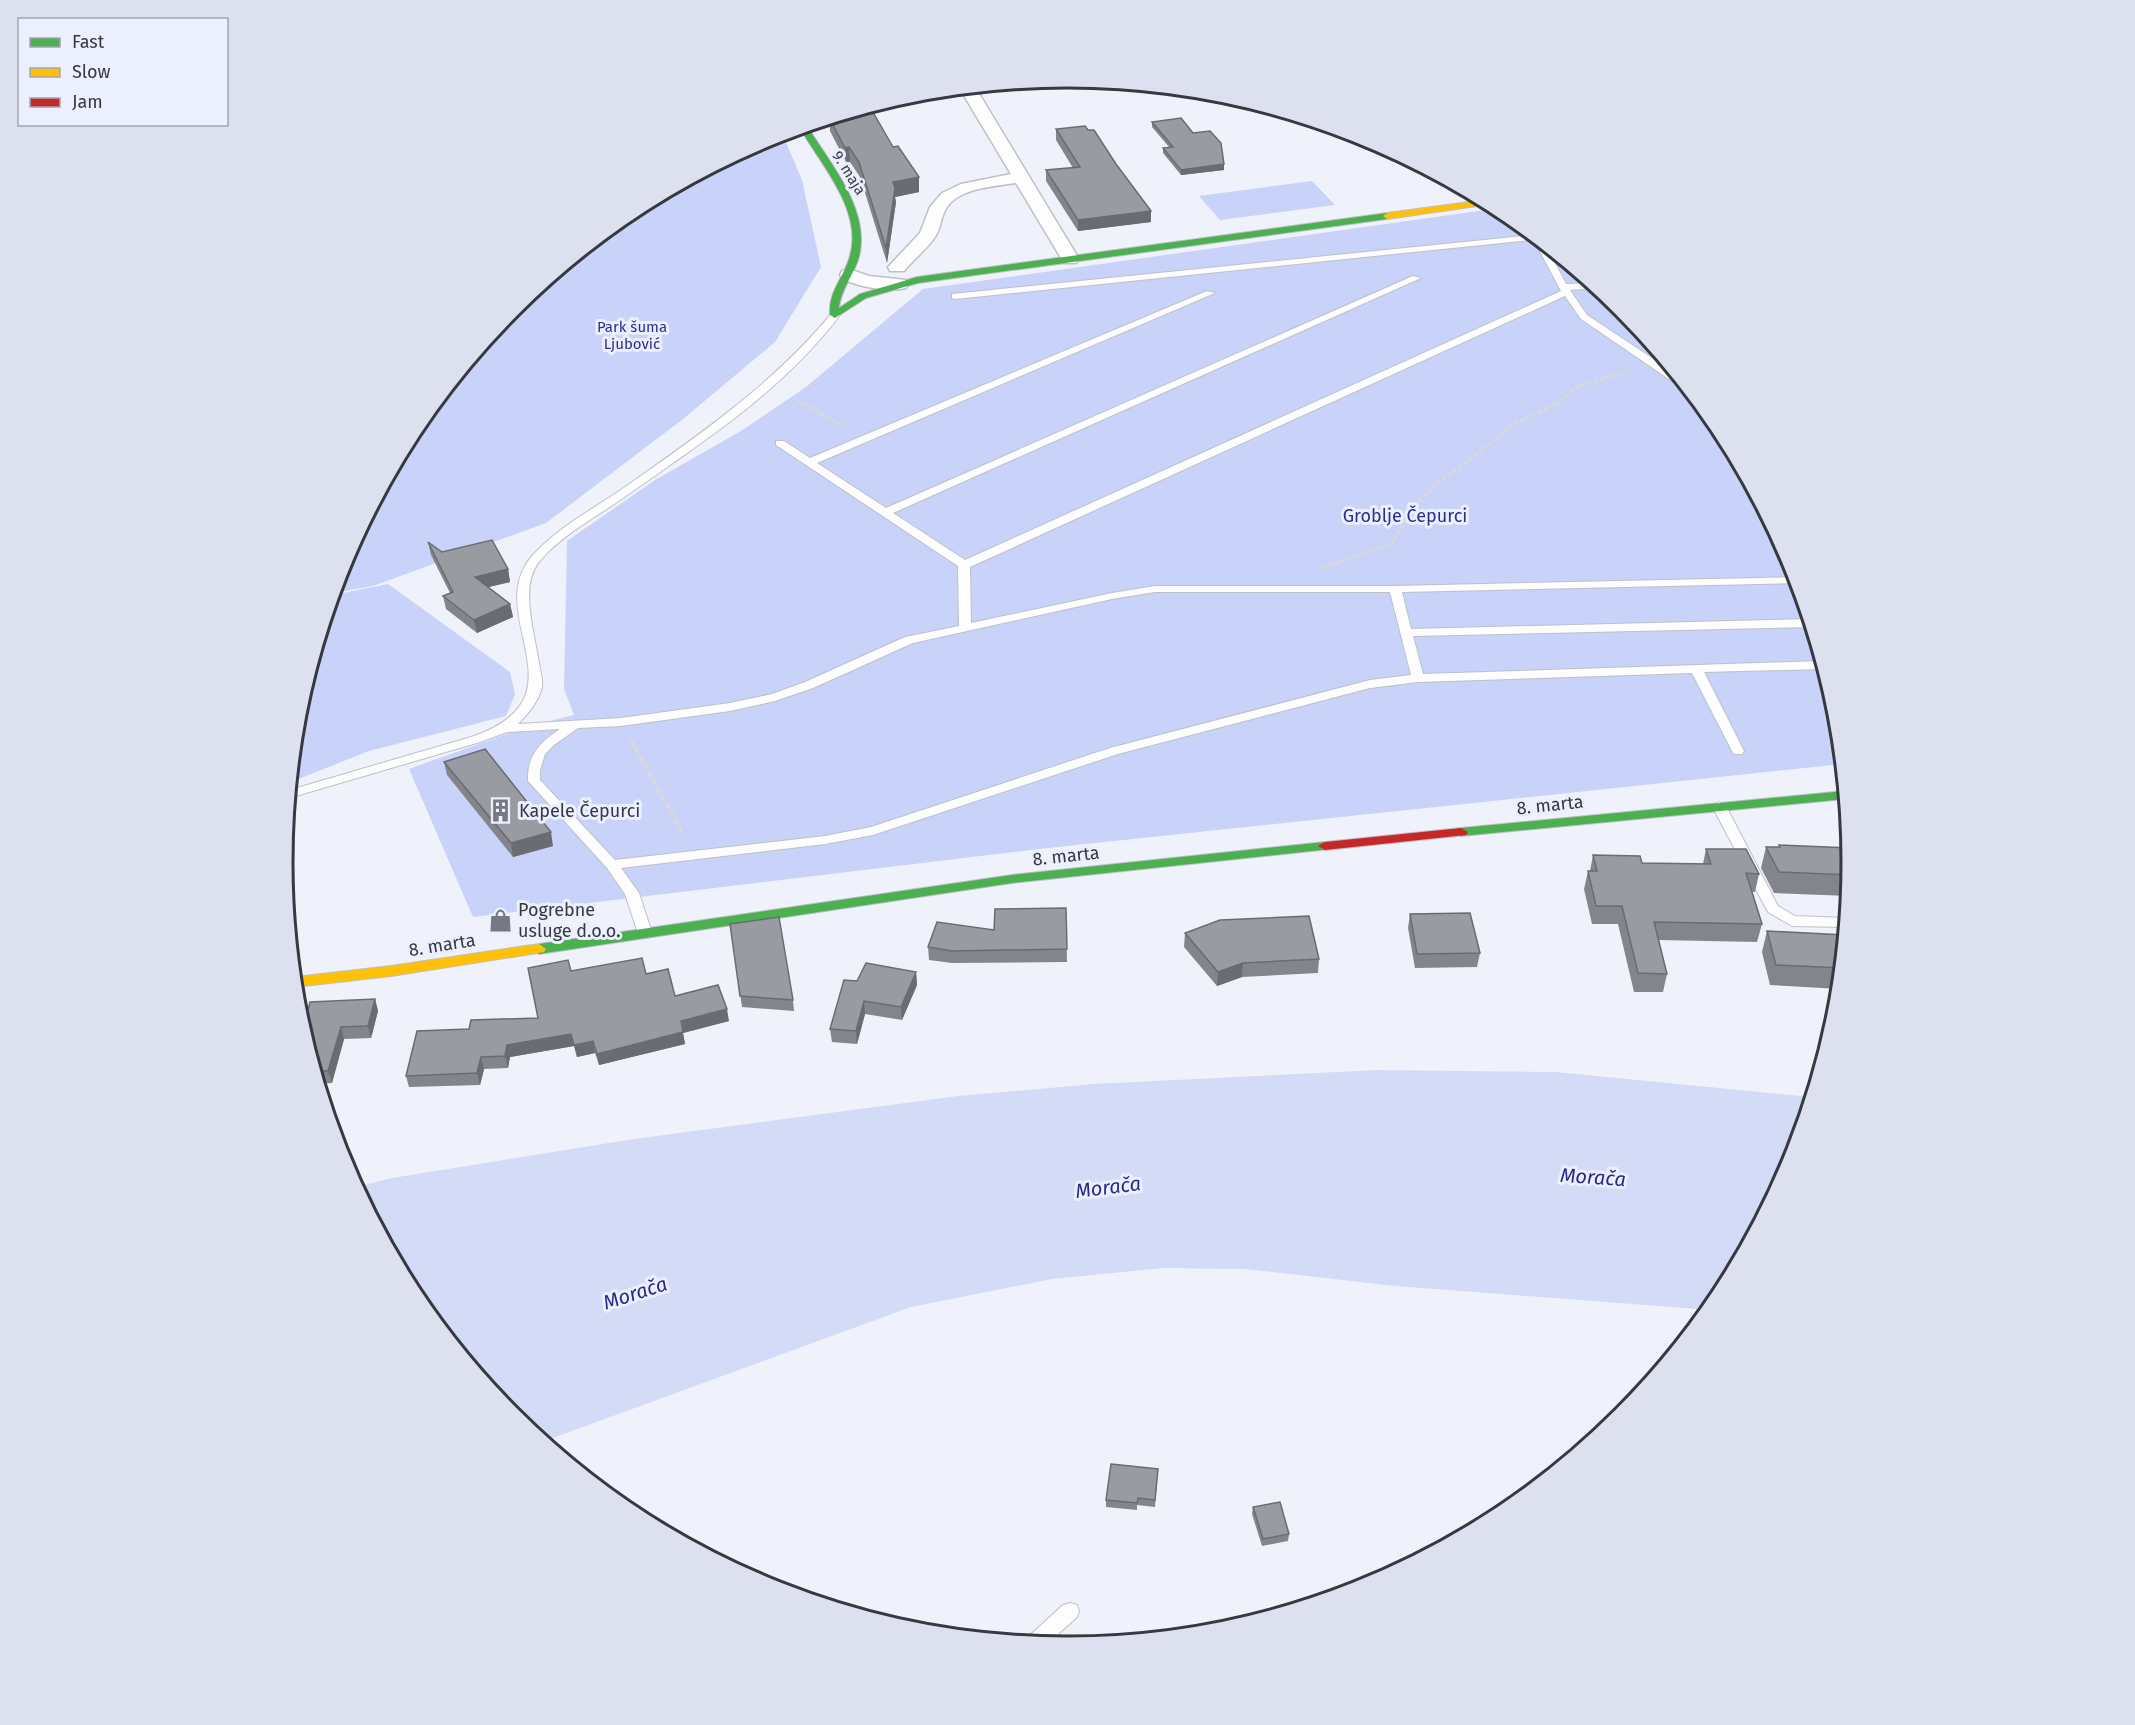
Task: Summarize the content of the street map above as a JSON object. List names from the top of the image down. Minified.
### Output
{"streets":{"street":["9. maja","8. marta"]},"water":["Morača"],"parks":["Park šuma Ljubović","Groblje Čepurci"],"places":{"building":["Kapele Čepurci"],"shop":["Pogrebne usluge d.o.o."]},"legend":["Fast","Slow","Jam"]}
